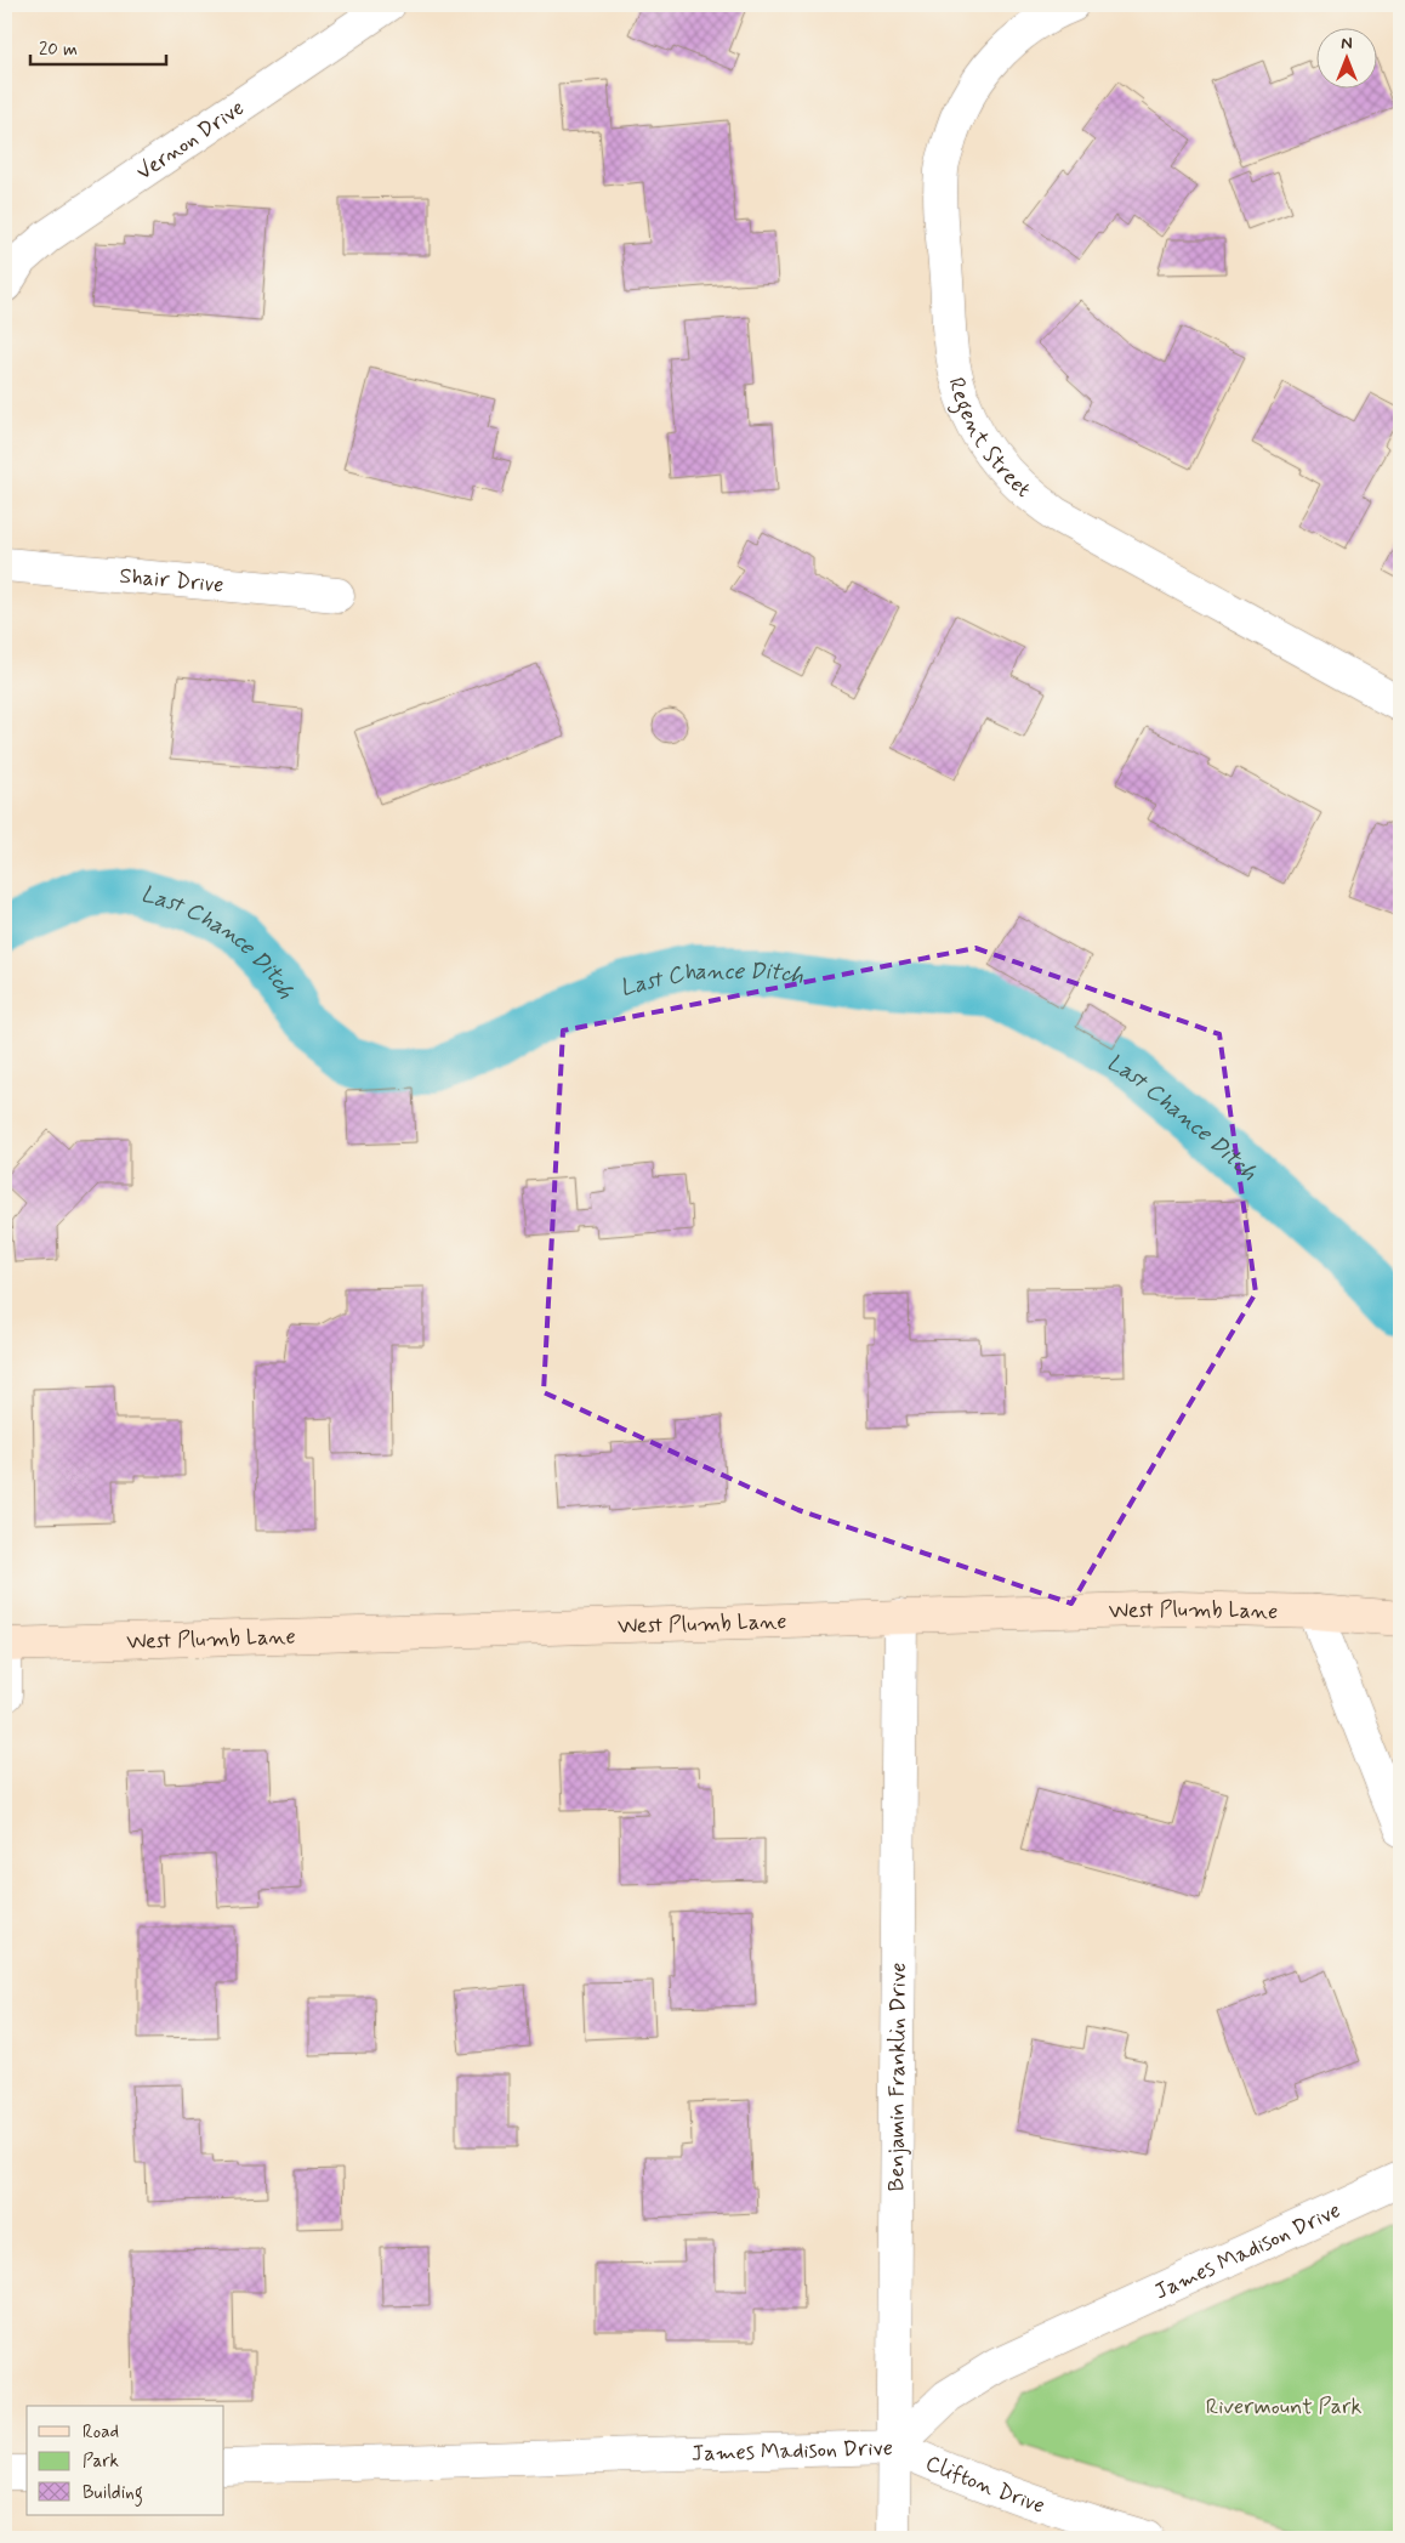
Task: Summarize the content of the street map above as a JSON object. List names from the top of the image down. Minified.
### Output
{"streets":{"main road":["West Plumb Lane"],"street":["Vernon Drive","Regent Street","Shair Drive","Benjamin Franklin Drive","James Madison Drive","Clifton Drive"]},"crossings":[["West Plumb Lane","Benjamin Franklin Drive"],["Benjamin Franklin Drive","James Madison Drive"],["Benjamin Franklin Drive","Clifton Drive"],["James Madison Drive","Clifton Drive"]],"water":["Last Chance Ditch"],"parks":["Rivermount Park"],"legend":["Road","Park","Building"],"scale_bar":"20 m","north":"top"}
